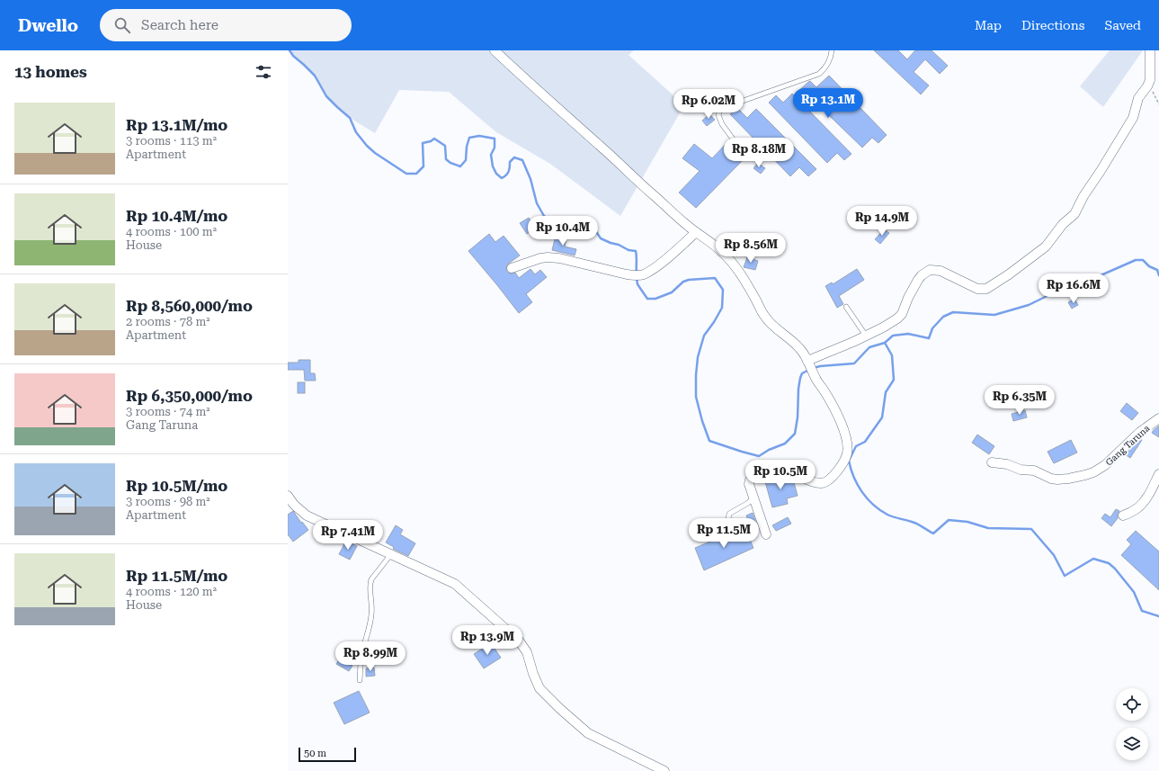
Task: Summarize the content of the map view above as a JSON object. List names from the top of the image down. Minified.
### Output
{"streets":{"street":["Gang Taruna"]},"scale_bar":"50 m","page":{"header":"Dwello","search":"Search here","nav":["Map","Directions","Saved"],"heading":"13 homes","price":["Rp 13.1M","Rp 6.02M","Rp 8.18M","Rp 14.9M","Rp 10.4M","Rp 8.56M","Rp 16.6M","Rp 6.35M","Rp 10.5M","Rp 11.5M","Rp 7.41M","Rp 13.9M","Rp 8.99M"],"list":[{"name":"Rp 13.1M/mo","note":"3 rooms · 113 m² · Apartment"},{"name":"Rp 10.4M/mo","note":"4 rooms · 100 m² · House"},{"name":"Rp 8,560,000/mo","note":"2 rooms · 78 m² · Apartment"},{"name":"Rp 6,350,000/mo","note":"3 rooms · 74 m² · Gang Taruna"},{"name":"Rp 10.5M/mo","note":"3 rooms · 98 m² · Apartment"},{"name":"Rp 11.5M/mo","note":"4 rooms · 120 m² · House"}],"scale":"50 m"}}
